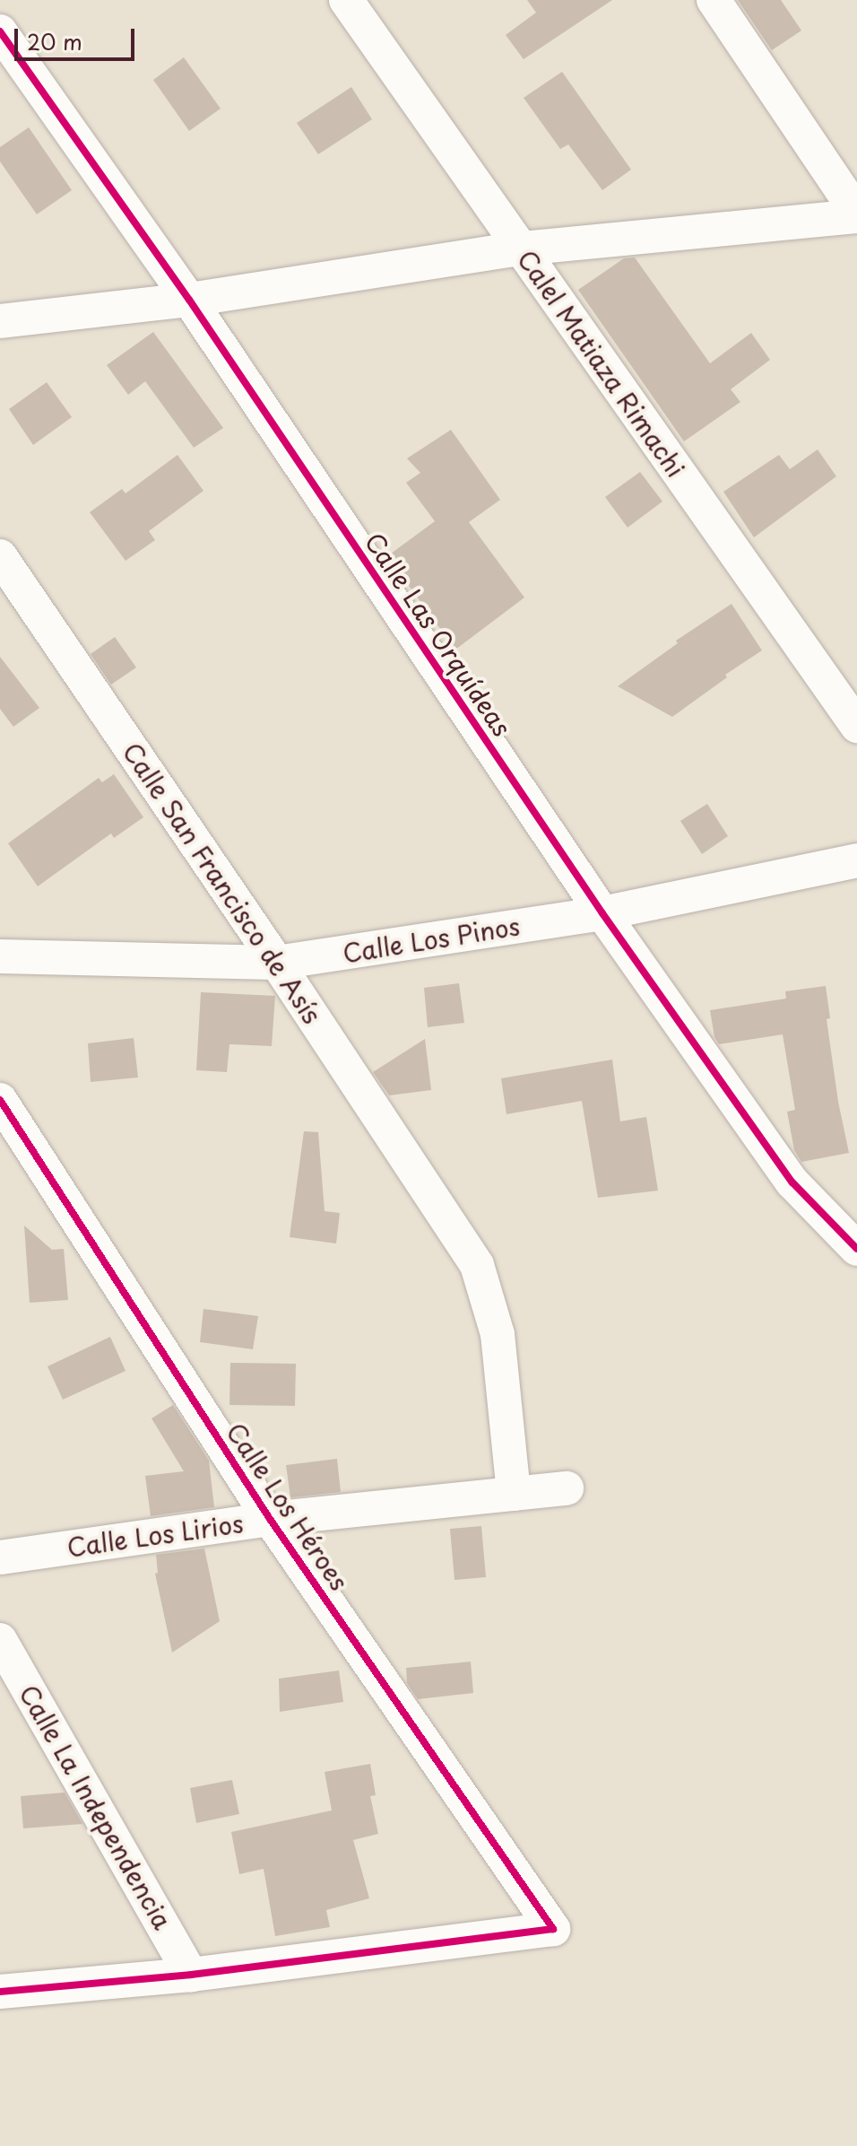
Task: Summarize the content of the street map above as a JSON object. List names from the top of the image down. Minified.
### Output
{"streets":{"street":["Calel Matiaza Rimachi","Calle Las Orquídeas","Calle San Francisco de Asís","Calle Los Pinos","Calle Los Héroes","Calle Los Lirios","Calle La Independencia"]},"crossings":[["Calle Las Orquídeas","Calle Los Pinos"],["Calle San Francisco de Asís","Calle Los Pinos"],["Calle San Francisco de Asís","Calle Los Lirios"],["Calle Los Héroes","Calle Los Lirios"],["Calle Los Héroes","Calle La Independencia"]],"scale_bar":"20 m"}
